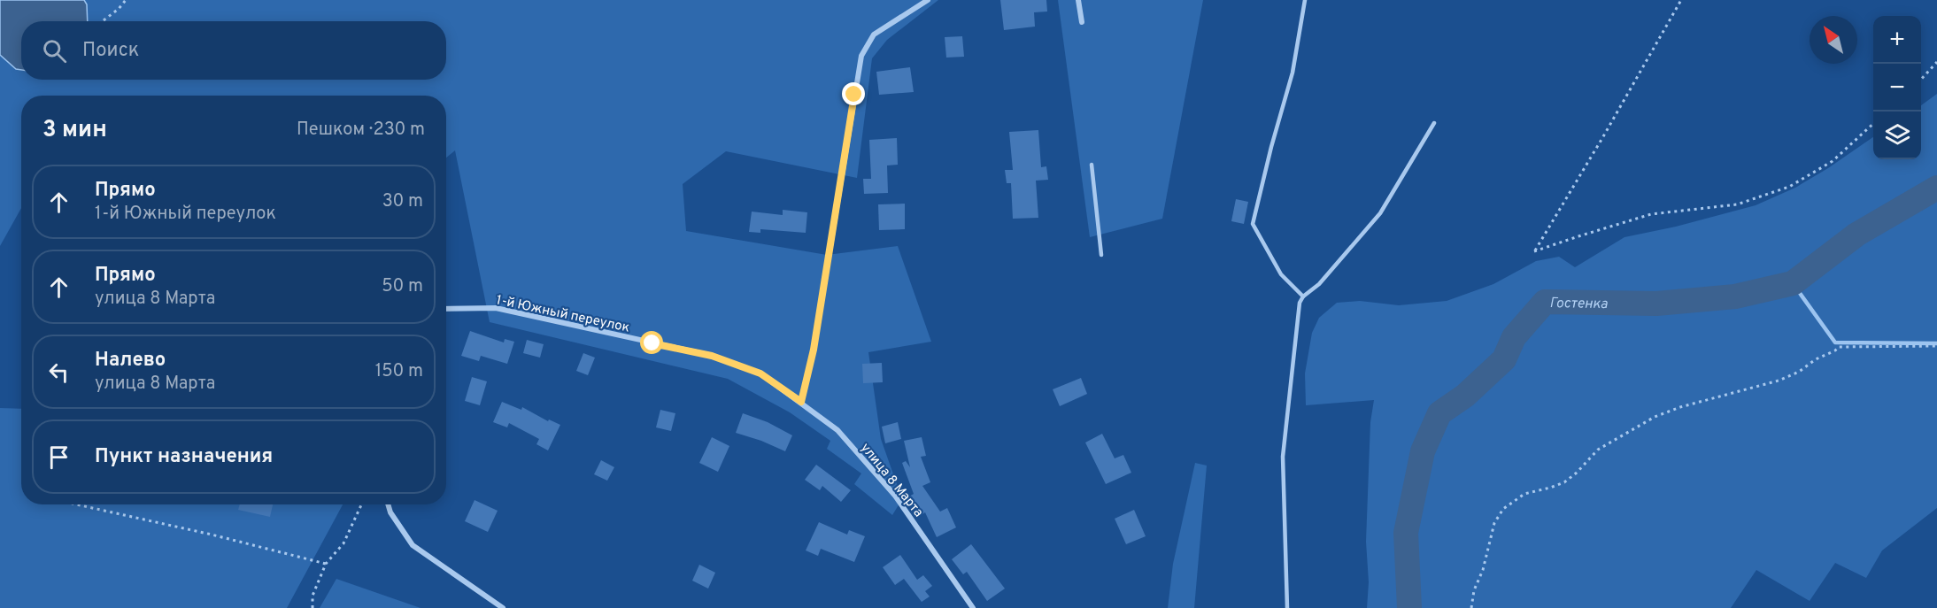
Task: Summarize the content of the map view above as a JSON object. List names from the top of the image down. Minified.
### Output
{"streets":{"street":["1-й Южный переулок","улица 8 Марта"]},"crossings":[["1-й Южный переулок","улица 8 Марта"]],"water":["Гостенка"],"north":"top left","page":{"map_buttons":["+","−"],"search":"Поиск","heading":["3 мин","Пешком · 230 m"],"list":[["Прямо","1-й Южный переулок","30 m"],["Прямо","улица 8 Марта","50 m"],["Налево","улица 8 Марта","150 m"],"Пункт назначения"]}}
